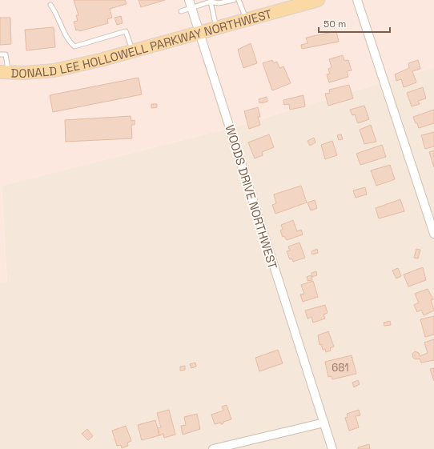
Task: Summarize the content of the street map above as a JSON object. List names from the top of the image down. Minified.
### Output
{"streets":{"main road":["DONALD LEE HOLLOWELL PARKWAY NORTHWEST"],"street":["WOODS DRIVE NORTHWEST"]},"crossings":[["DONALD LEE HOLLOWELL PARKWAY NORTHWEST","WOODS DRIVE NORTHWEST"]],"house_numbers":["681"],"scale_bar":"50 m"}
